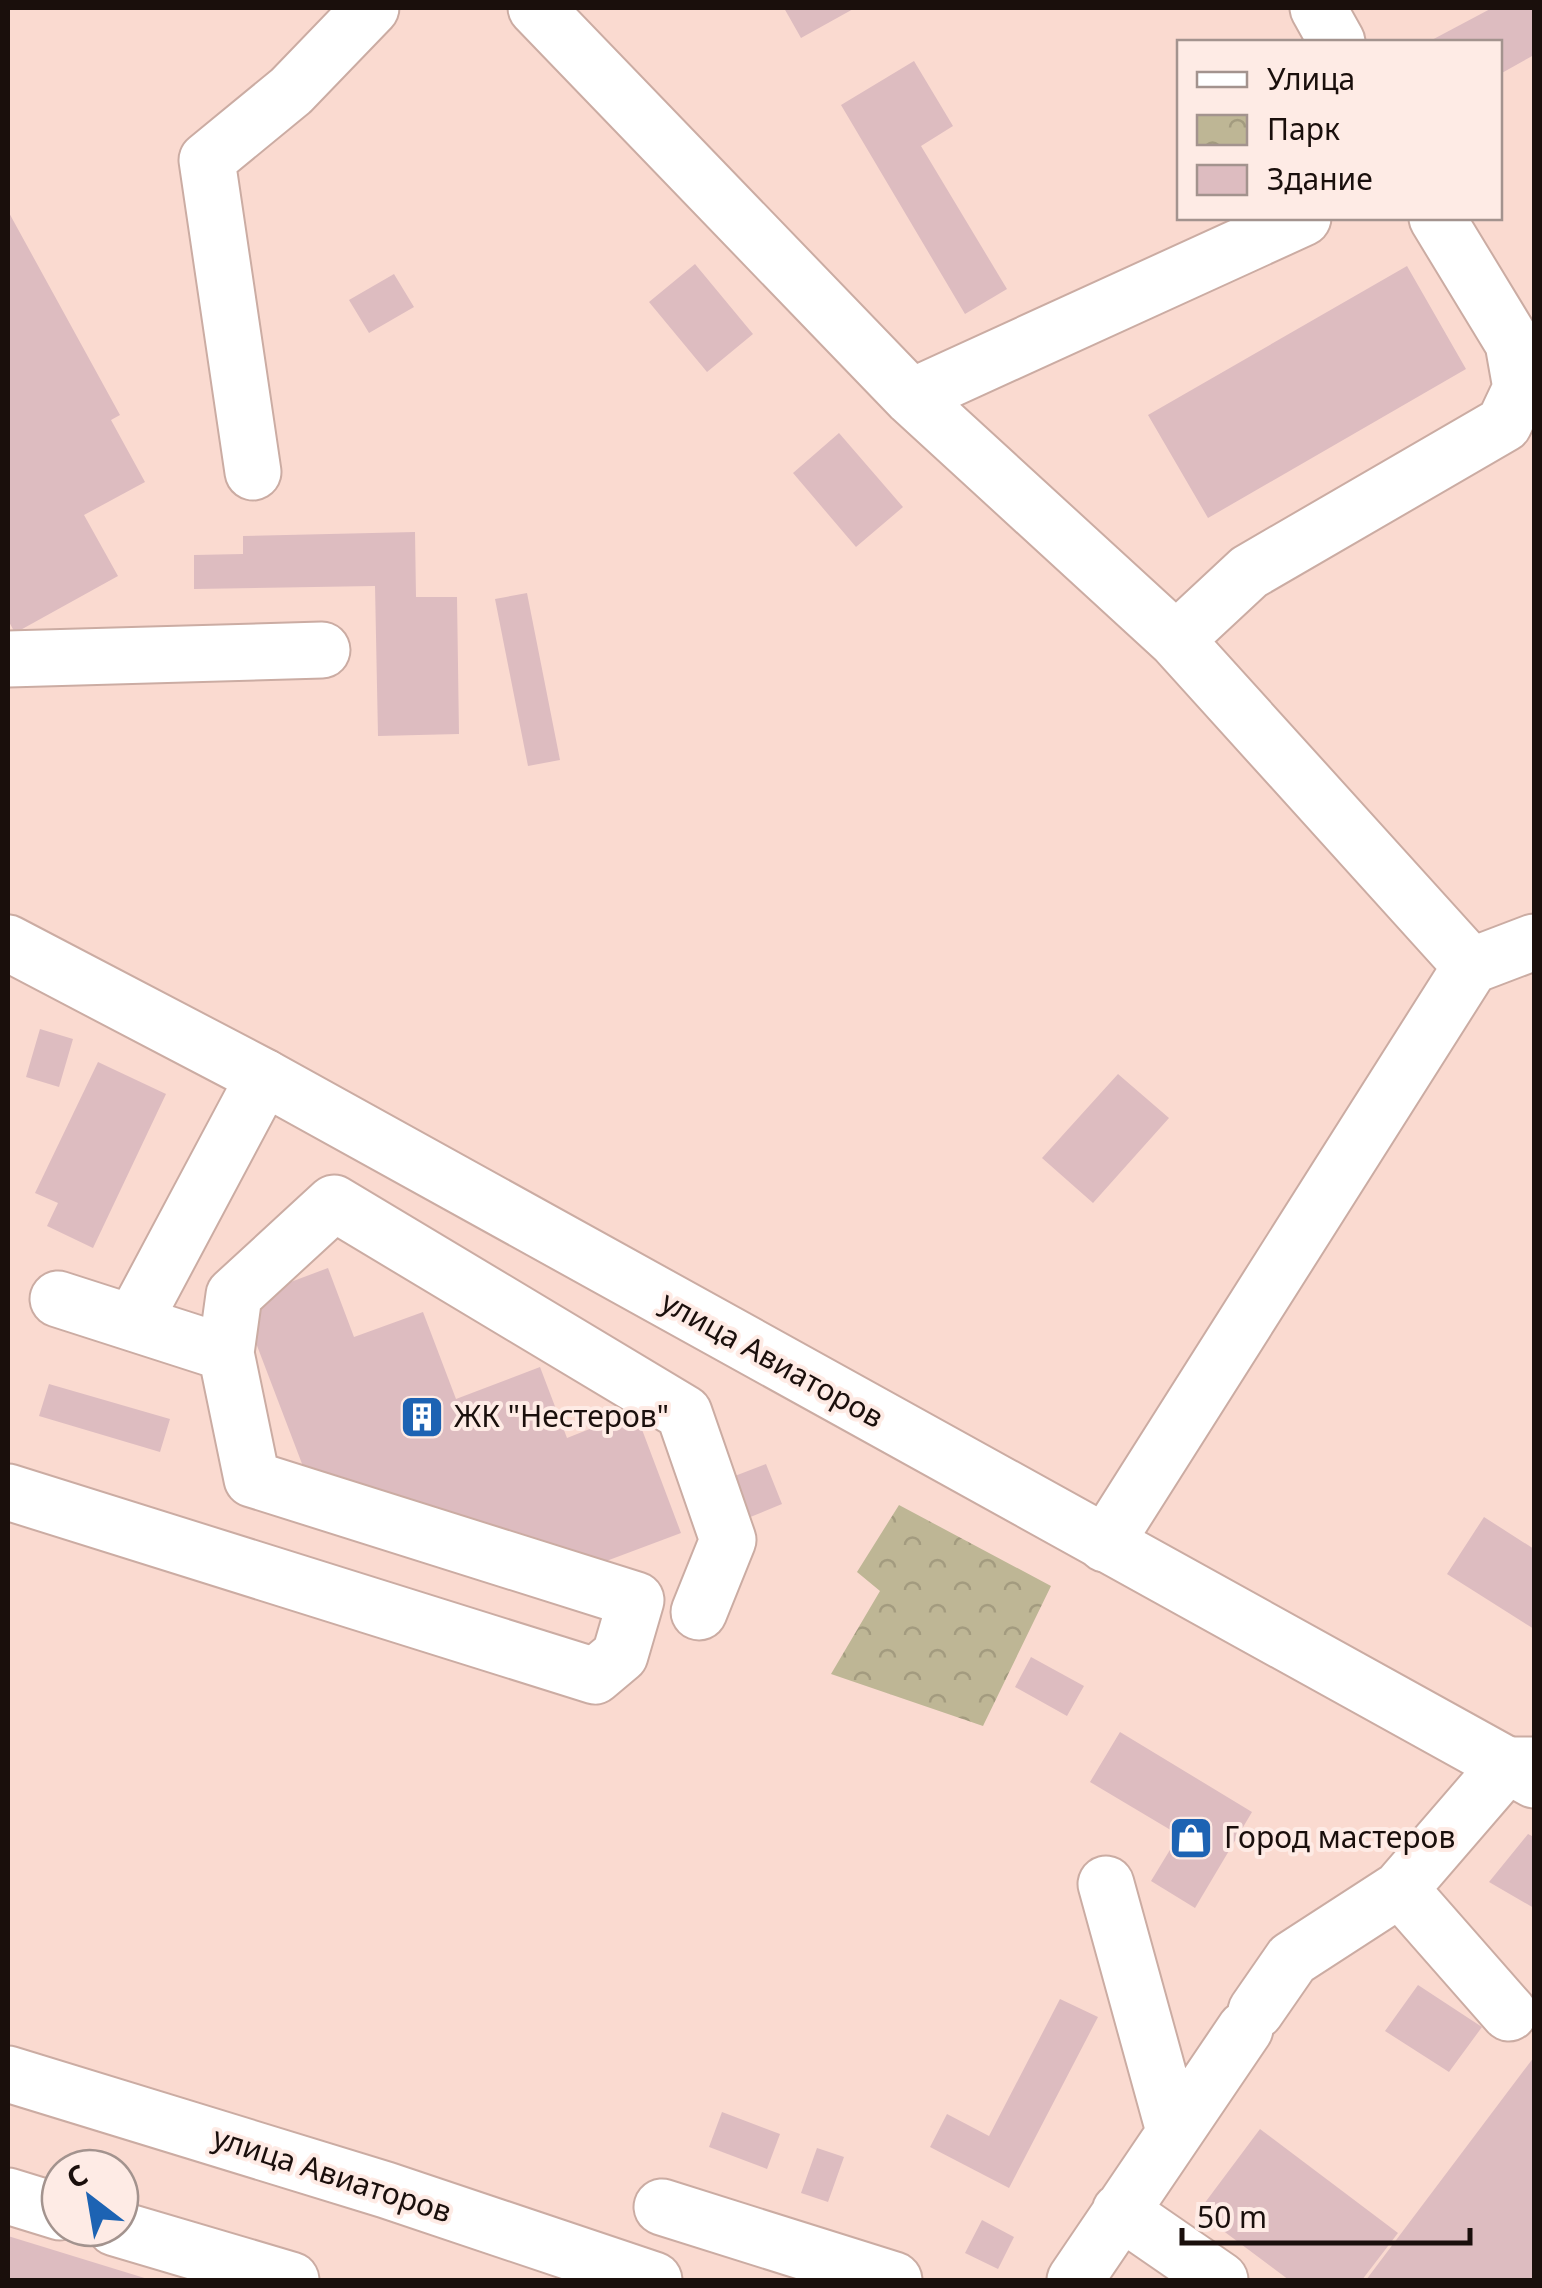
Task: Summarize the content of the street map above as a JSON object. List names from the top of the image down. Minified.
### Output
{"streets":{"main road":["улица Авиаторов"]},"places":{"building":["ЖК \"Нестеров\""],"shop":["Город мастеров"]},"legend":["Улица","Парк","Здание"],"scale_bar":"50 m","north":"top left"}
